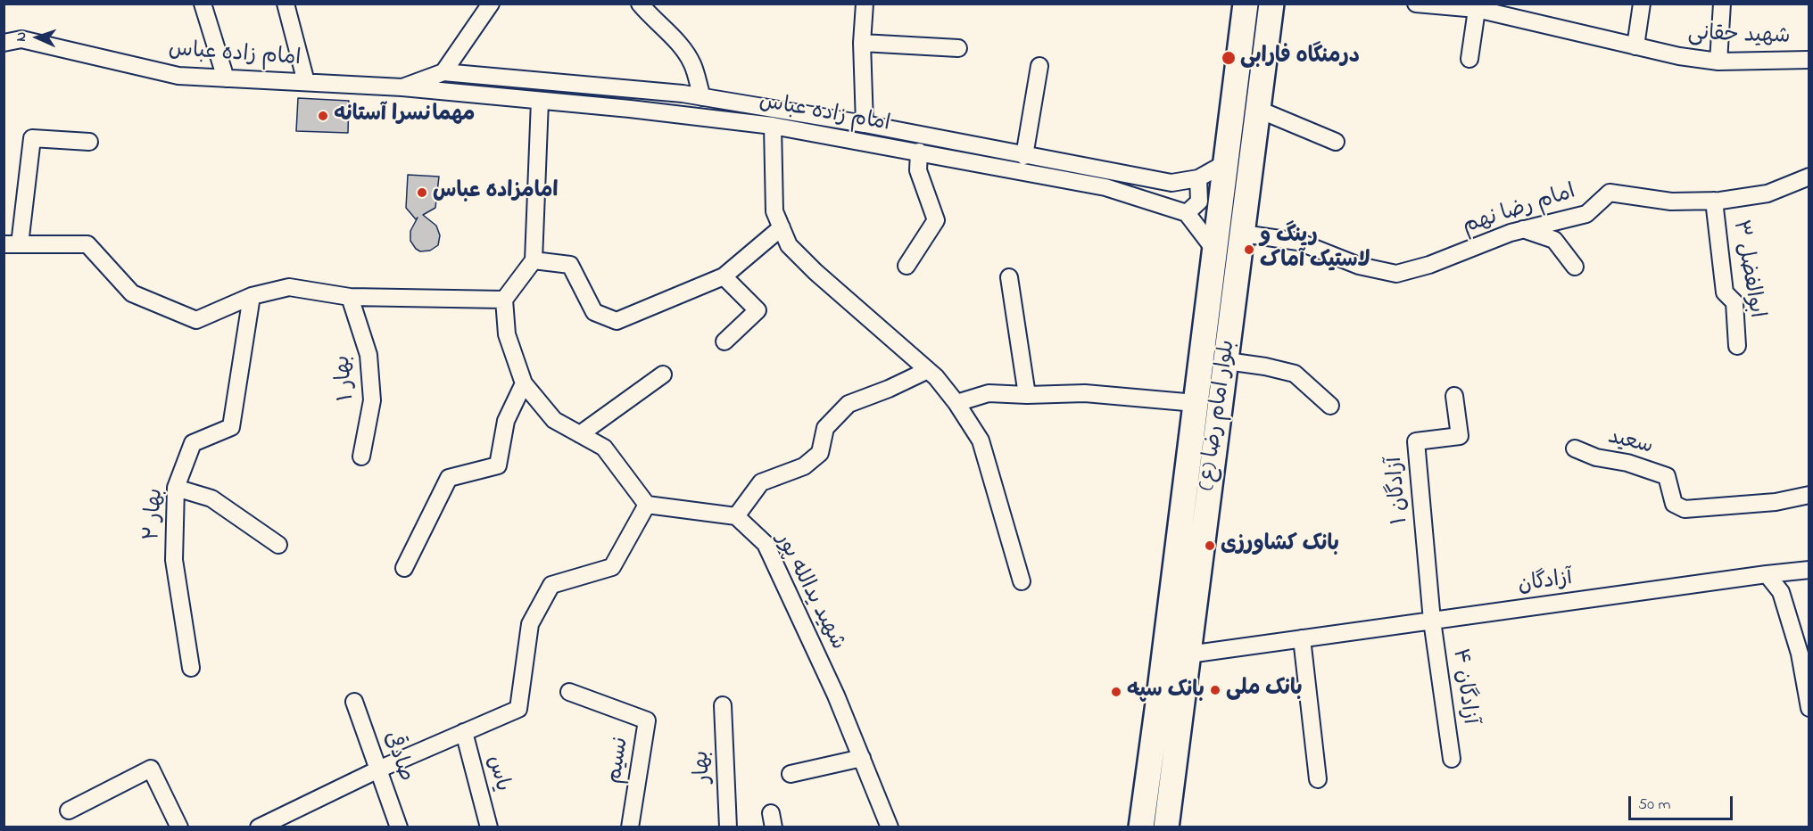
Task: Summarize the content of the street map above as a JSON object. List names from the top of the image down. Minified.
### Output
{"streets":{"highway":["بلوار امام رضا (ع)"],"street":["شهید حقانی","امام زاده عباس","امام رضا نهم","ابوالفضل ۳","بهار ۱","سعید","آزادگان ۱","بهار ۲","آزادگان","شهید یدالله پور","آزادگان ۴","صادقی","نسیم","بهار","یاس"]},"crossings":[["امام زاده عباس","بلوار امام رضا (ع)"],["امام رضا نهم","ابوالفضل ۳"],["امام رضا نهم","بلوار امام رضا (ع)"],["بلوار امام رضا (ع)","آزادگان"],["آزادگان ۱","آزادگان"],["آزادگان ۱","آزادگان ۴"],["آزادگان","آزادگان ۴"]],"places":["درمنگاه فارابی","مهمانسرا آستانه","امامزاده عباس","رینگ و لاستیک آماک","بانک کشاورزی","بانک ملی","بانک سپه"],"scale_bar":"50 m","north":"left"}
